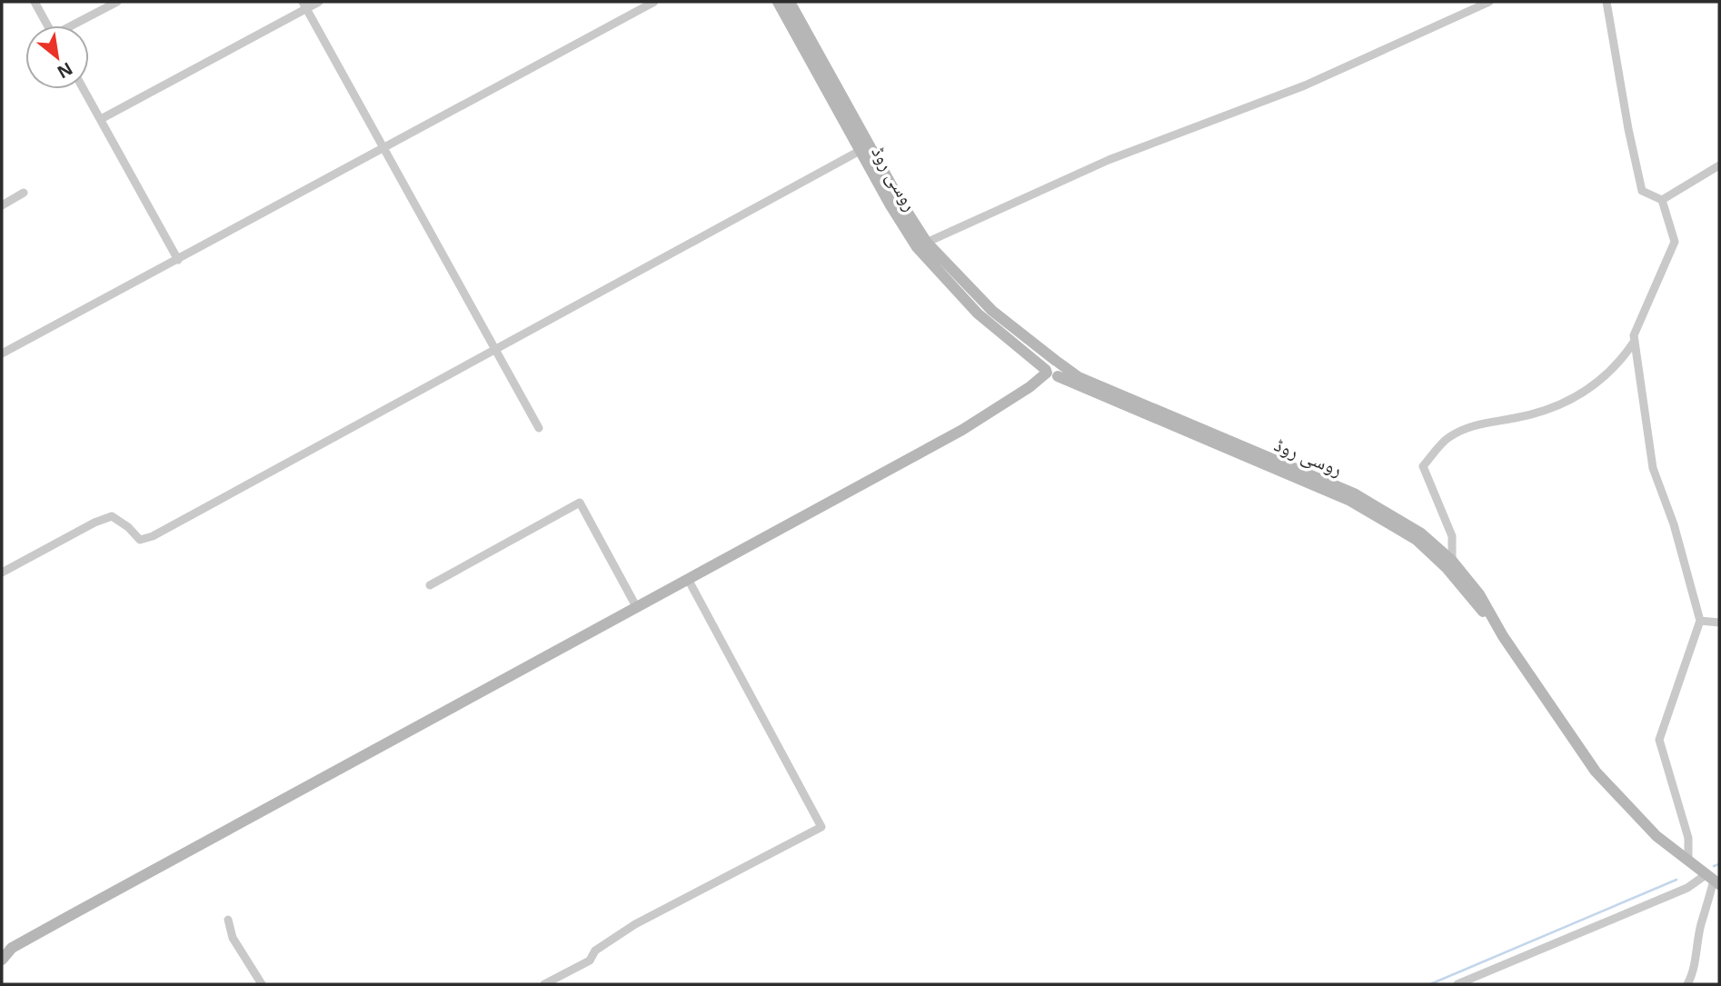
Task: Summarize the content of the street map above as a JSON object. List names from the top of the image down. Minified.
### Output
{"streets":{"main road":["روسی روڈ"]},"north":"bottom right"}
